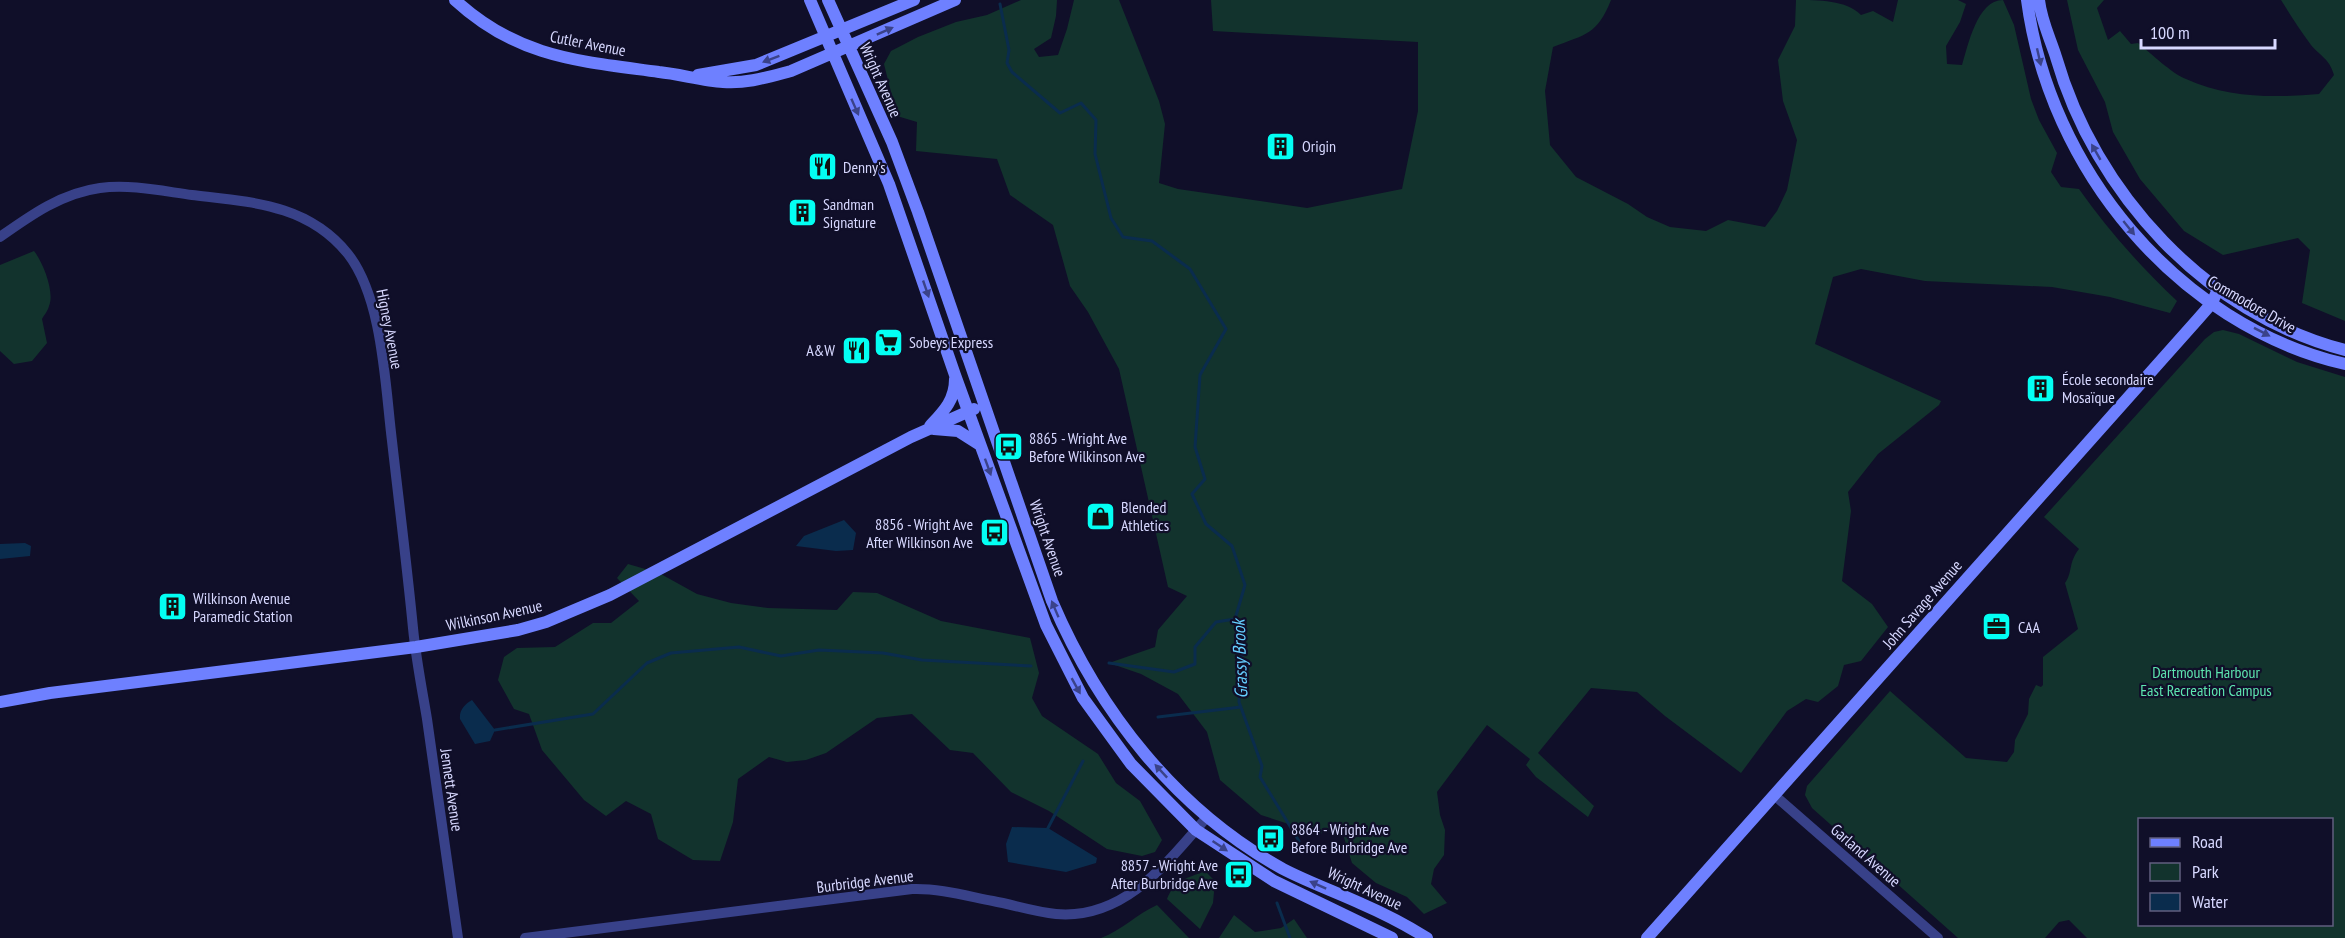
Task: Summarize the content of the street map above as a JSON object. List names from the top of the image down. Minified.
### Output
{"streets":{"main road":["Cutler Avenue","Wright Avenue","Commodore Drive","John Savage Avenue","Wilkinson Avenue"],"street":["Higney Avenue","Jennett Avenue","Garland Avenue","Burbridge Avenue"]},"crossings":[["Cutler Avenue","Wright Avenue"],["Wright Avenue","Wilkinson Avenue"],["Wright Avenue","Burbridge Avenue"],["Commodore Drive","John Savage Avenue"],["Higney Avenue","Wilkinson Avenue"],["Higney Avenue","Jennett Avenue"],["John Savage Avenue","Garland Avenue"],["Wilkinson Avenue","Jennett Avenue"]],"water":["Grassy Brook"],"parks":["Dartmouth Harbour East Recreation Campus"],"places":{"building":["Origin","Sandman Signature","École secondaire Mosaïque","Wilkinson Avenue Paramedic Station"],"restaurant":["Denny's","A&W"],"supermarket":["Sobeys Express"],"bus stop":["8865 - Wright Ave Before Wilkinson Ave","8856 - Wright Ave After Wilkinson Ave","8864 - Wright Ave Before Burbridge Ave","8857 - Wright Ave After Burbridge Ave"],"shop":["Blended Athletics"],"office":["CAA"]},"legend":["Road","Park","Water"],"scale_bar":"100 m"}
